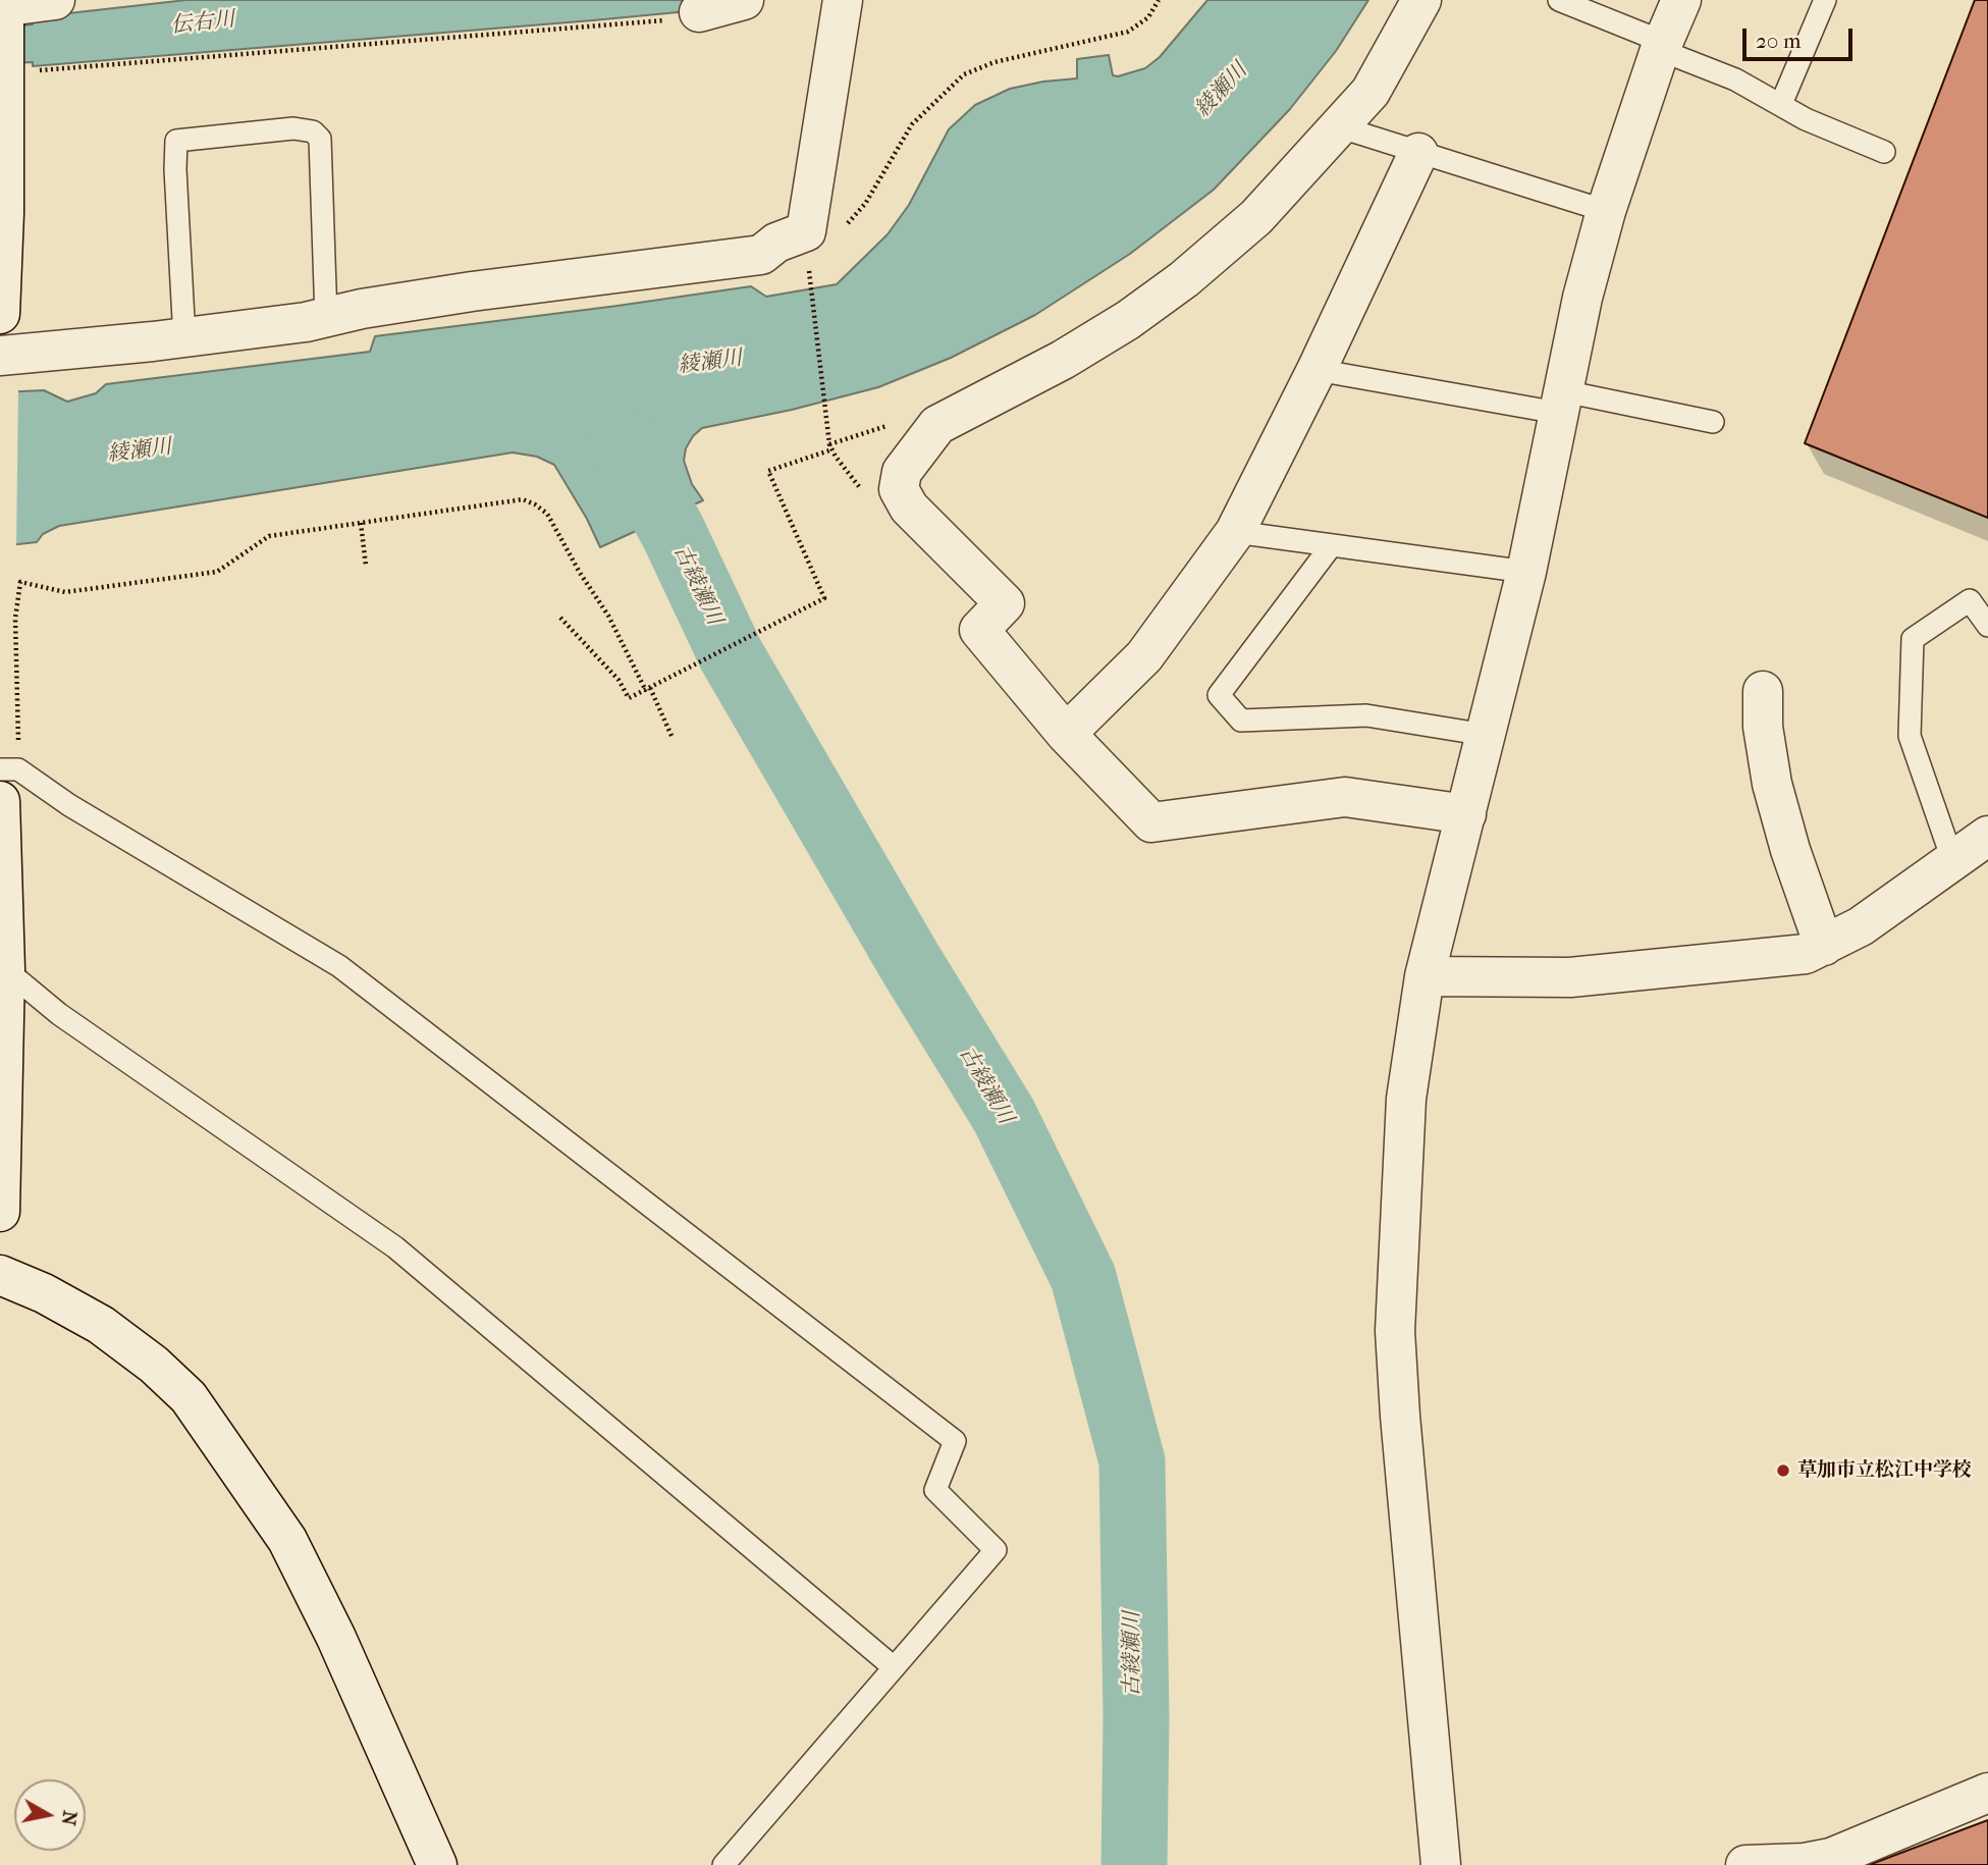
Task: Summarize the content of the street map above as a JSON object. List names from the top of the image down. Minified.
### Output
{"water":["伝右川","綾瀬川","古綾瀬川"],"places":["草加市立松江中学校"],"scale_bar":"20 m","north":"right"}
